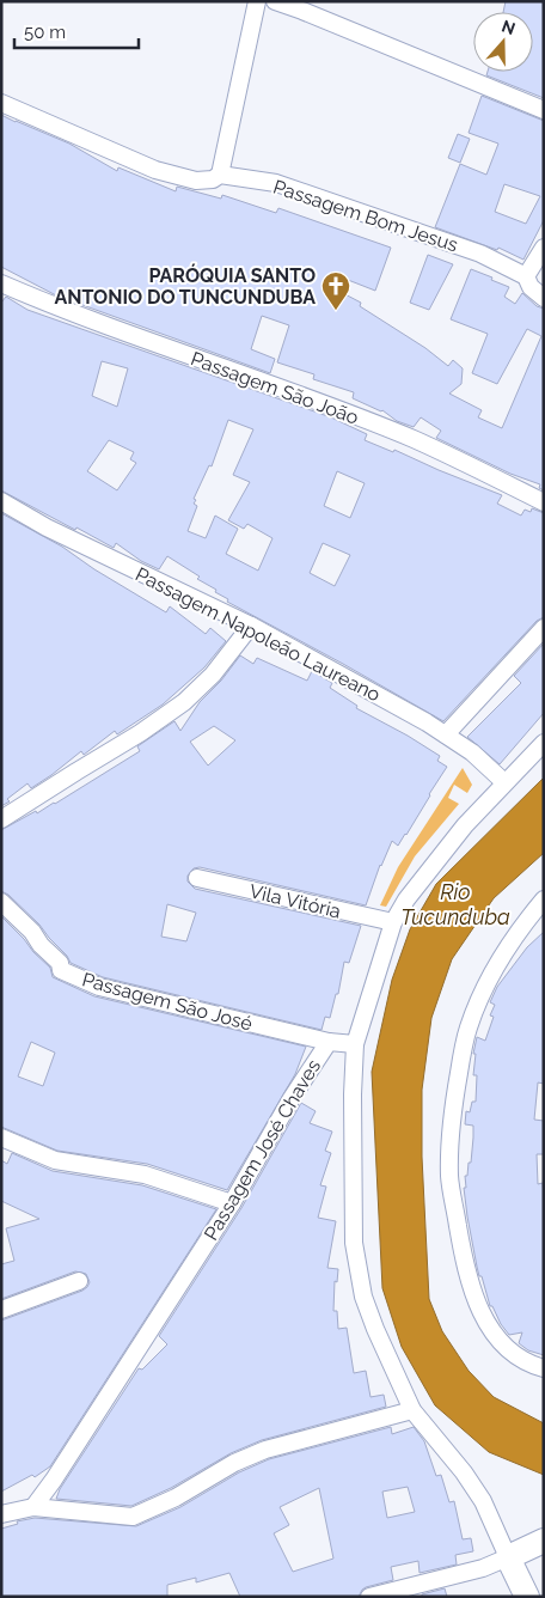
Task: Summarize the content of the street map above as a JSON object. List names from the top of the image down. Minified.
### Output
{"streets":{"street":["Passagem Bom Jesus","Passagem São João","Passagem Napoleão Laureano","Vila Vitória","Passagem São José","Passagem José Chaves"]},"crossings":[["Passagem São José","Passagem José Chaves"]],"water":["Rio Tucunduba"],"places":{"church":["PARÓQUIA SANTO ANTONIO DO TUNCUNDUBA"]},"scale_bar":"50 m","north":"top"}
